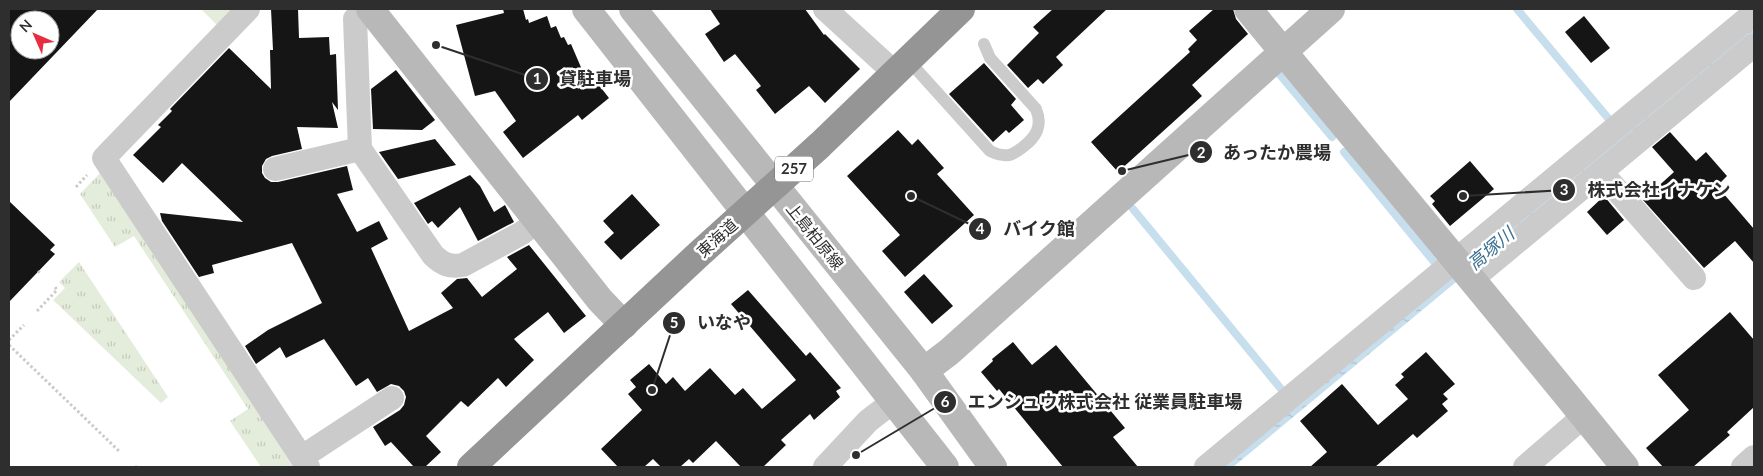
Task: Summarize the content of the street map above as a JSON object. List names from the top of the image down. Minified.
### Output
{"streets":{"highway":["257","東海道"],"street":["上島柏原線"]},"crossings":[["上島柏原線","東海道"]],"water":["高塚川"],"places":["貸駐車場","あったか農場","バイク館","株式会社イナケン","いなや","エンシュウ株式会社 従業員駐車場"],"north":"top left"}
